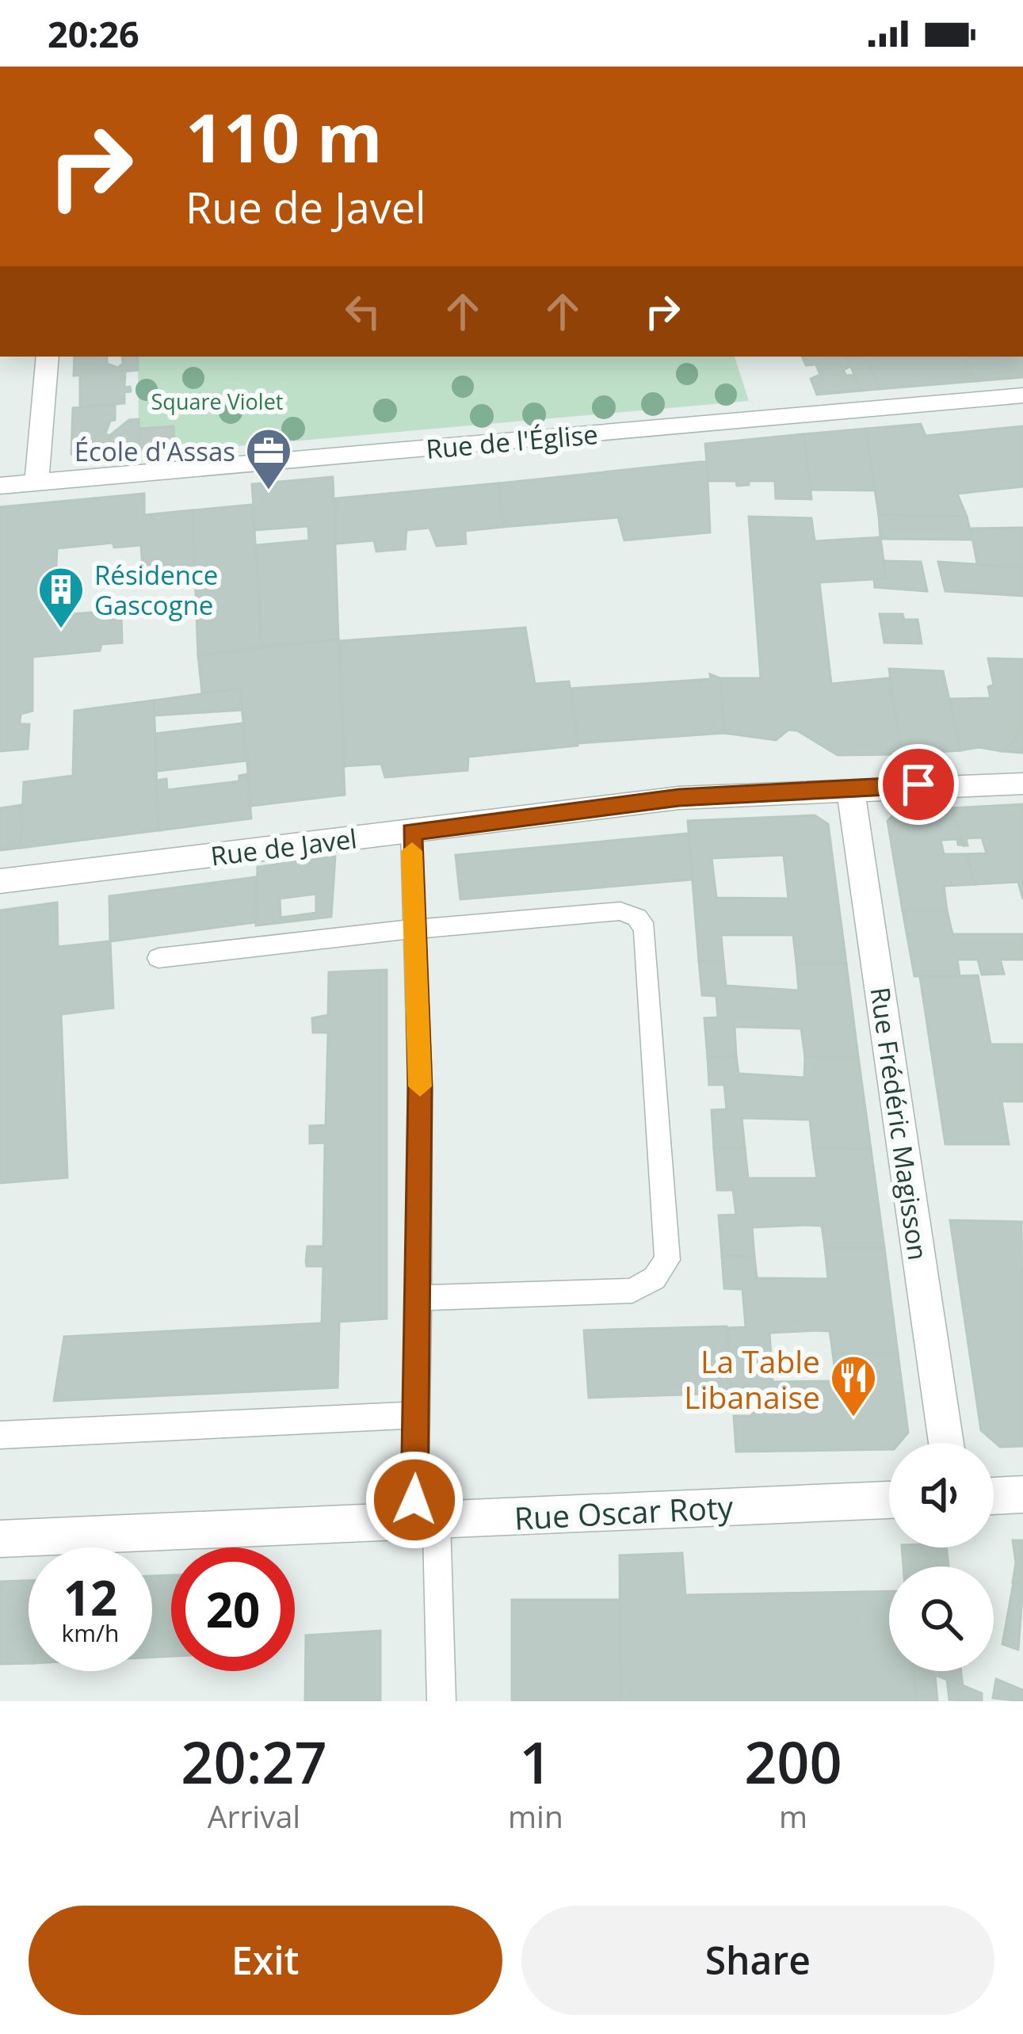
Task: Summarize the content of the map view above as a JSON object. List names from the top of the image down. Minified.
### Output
{"streets":{"street":["Rue de l'Église","Rue de Javel","Rue Frédéric Magisson","Rue Oscar Roty"]},"crossings":[["Rue de Javel","Rue Frédéric Magisson"]],"parks":["Square Violet"],"places":{"office":["École d'Assas"],"building":["Résidence Gascogne"],"restaurant":["La Table Libanaise"]},"page":{"status":"20:26","turn":["110 m","Rue de Javel"],"speed":"12 km/h","limit":"20","eta":["20:27","Arrival","1","min","200","m"],"buttons":["Exit","Share"]}}
